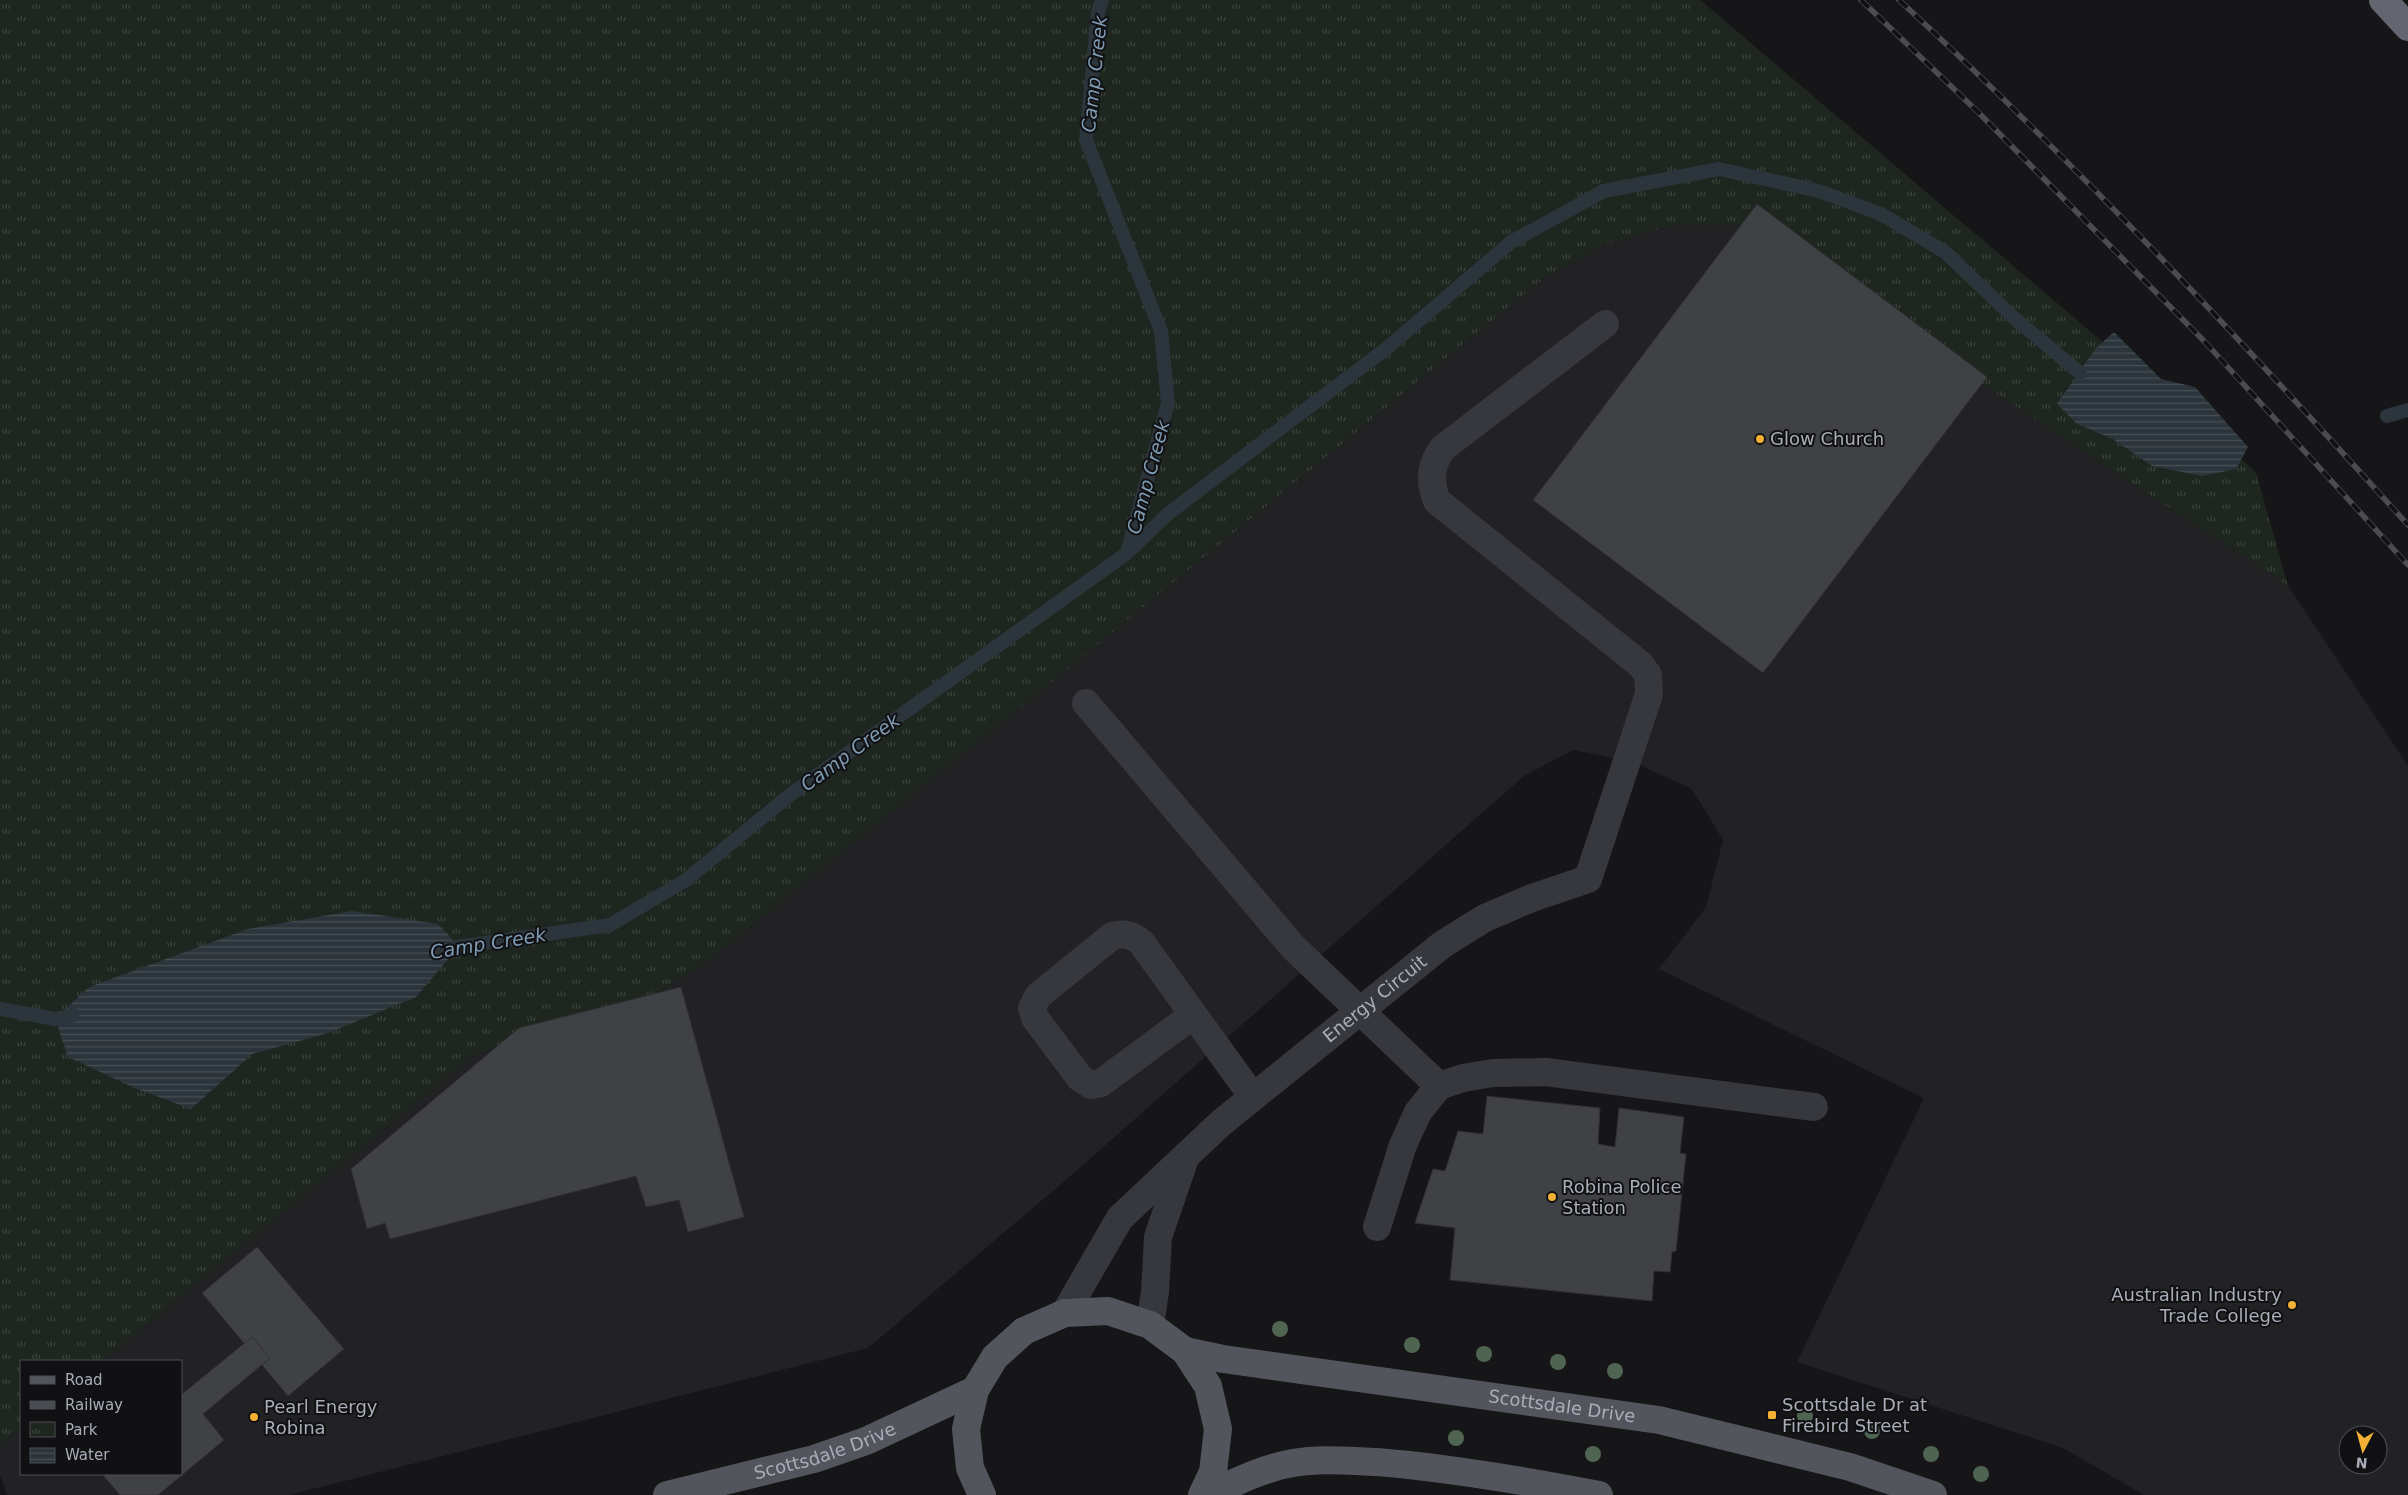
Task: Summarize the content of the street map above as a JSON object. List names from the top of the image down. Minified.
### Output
{"streets":{"main road":["Scottsdale Drive"],"street":["Energy Circuit"]},"water":["Camp Creek"],"places":{"other":["Glow Church","Robina Police Station","Australian Industry Trade College","Pearl Energy Robina"],"transit":["Scottsdale Dr at Firebird Street"]},"legend":["Road","Railway","Park","Water"],"north":"bottom"}
